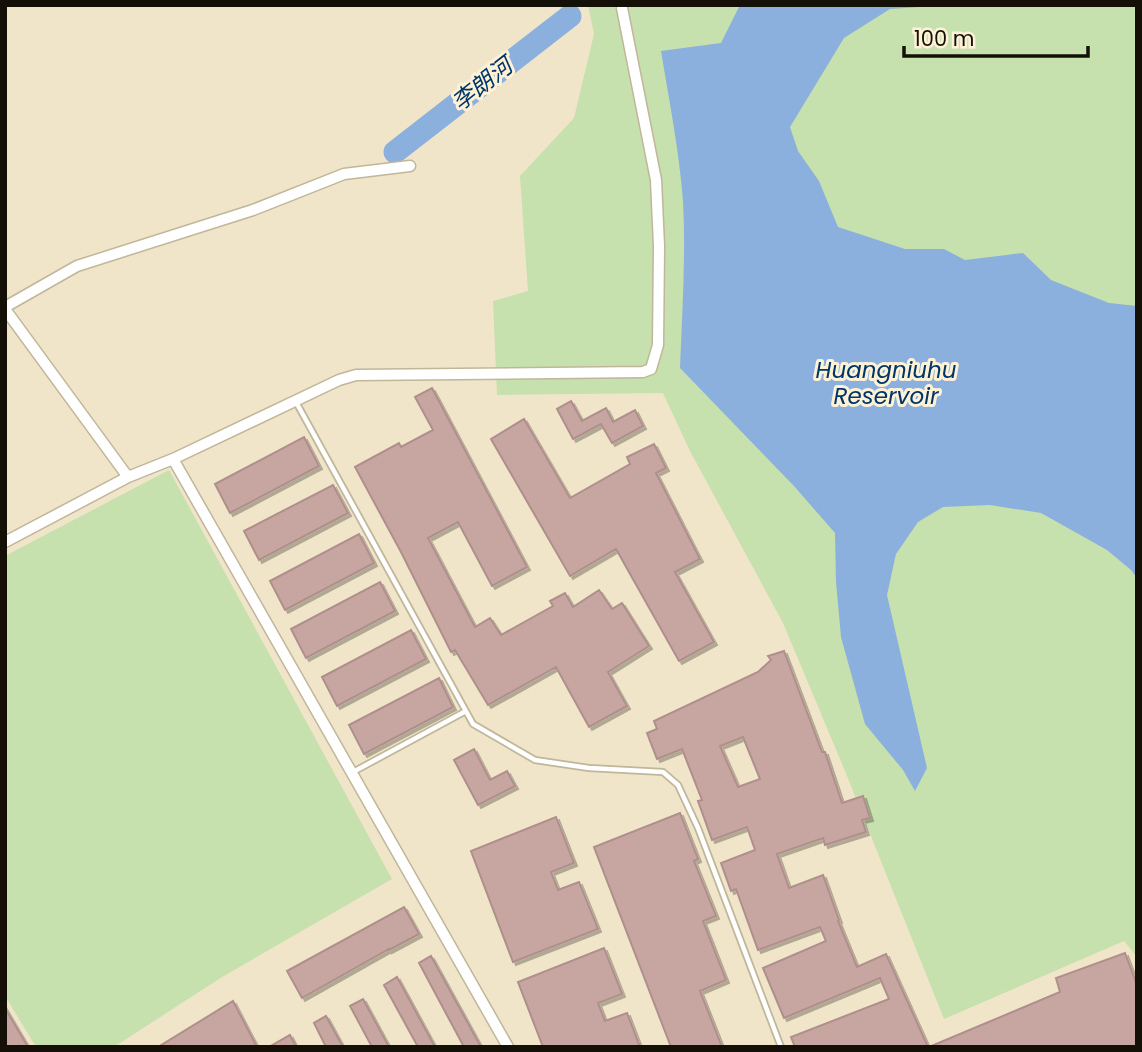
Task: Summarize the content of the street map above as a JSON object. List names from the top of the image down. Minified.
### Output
{"water":["李朗河","Huangniuhu Reservoir"],"scale_bar":"100 m"}
